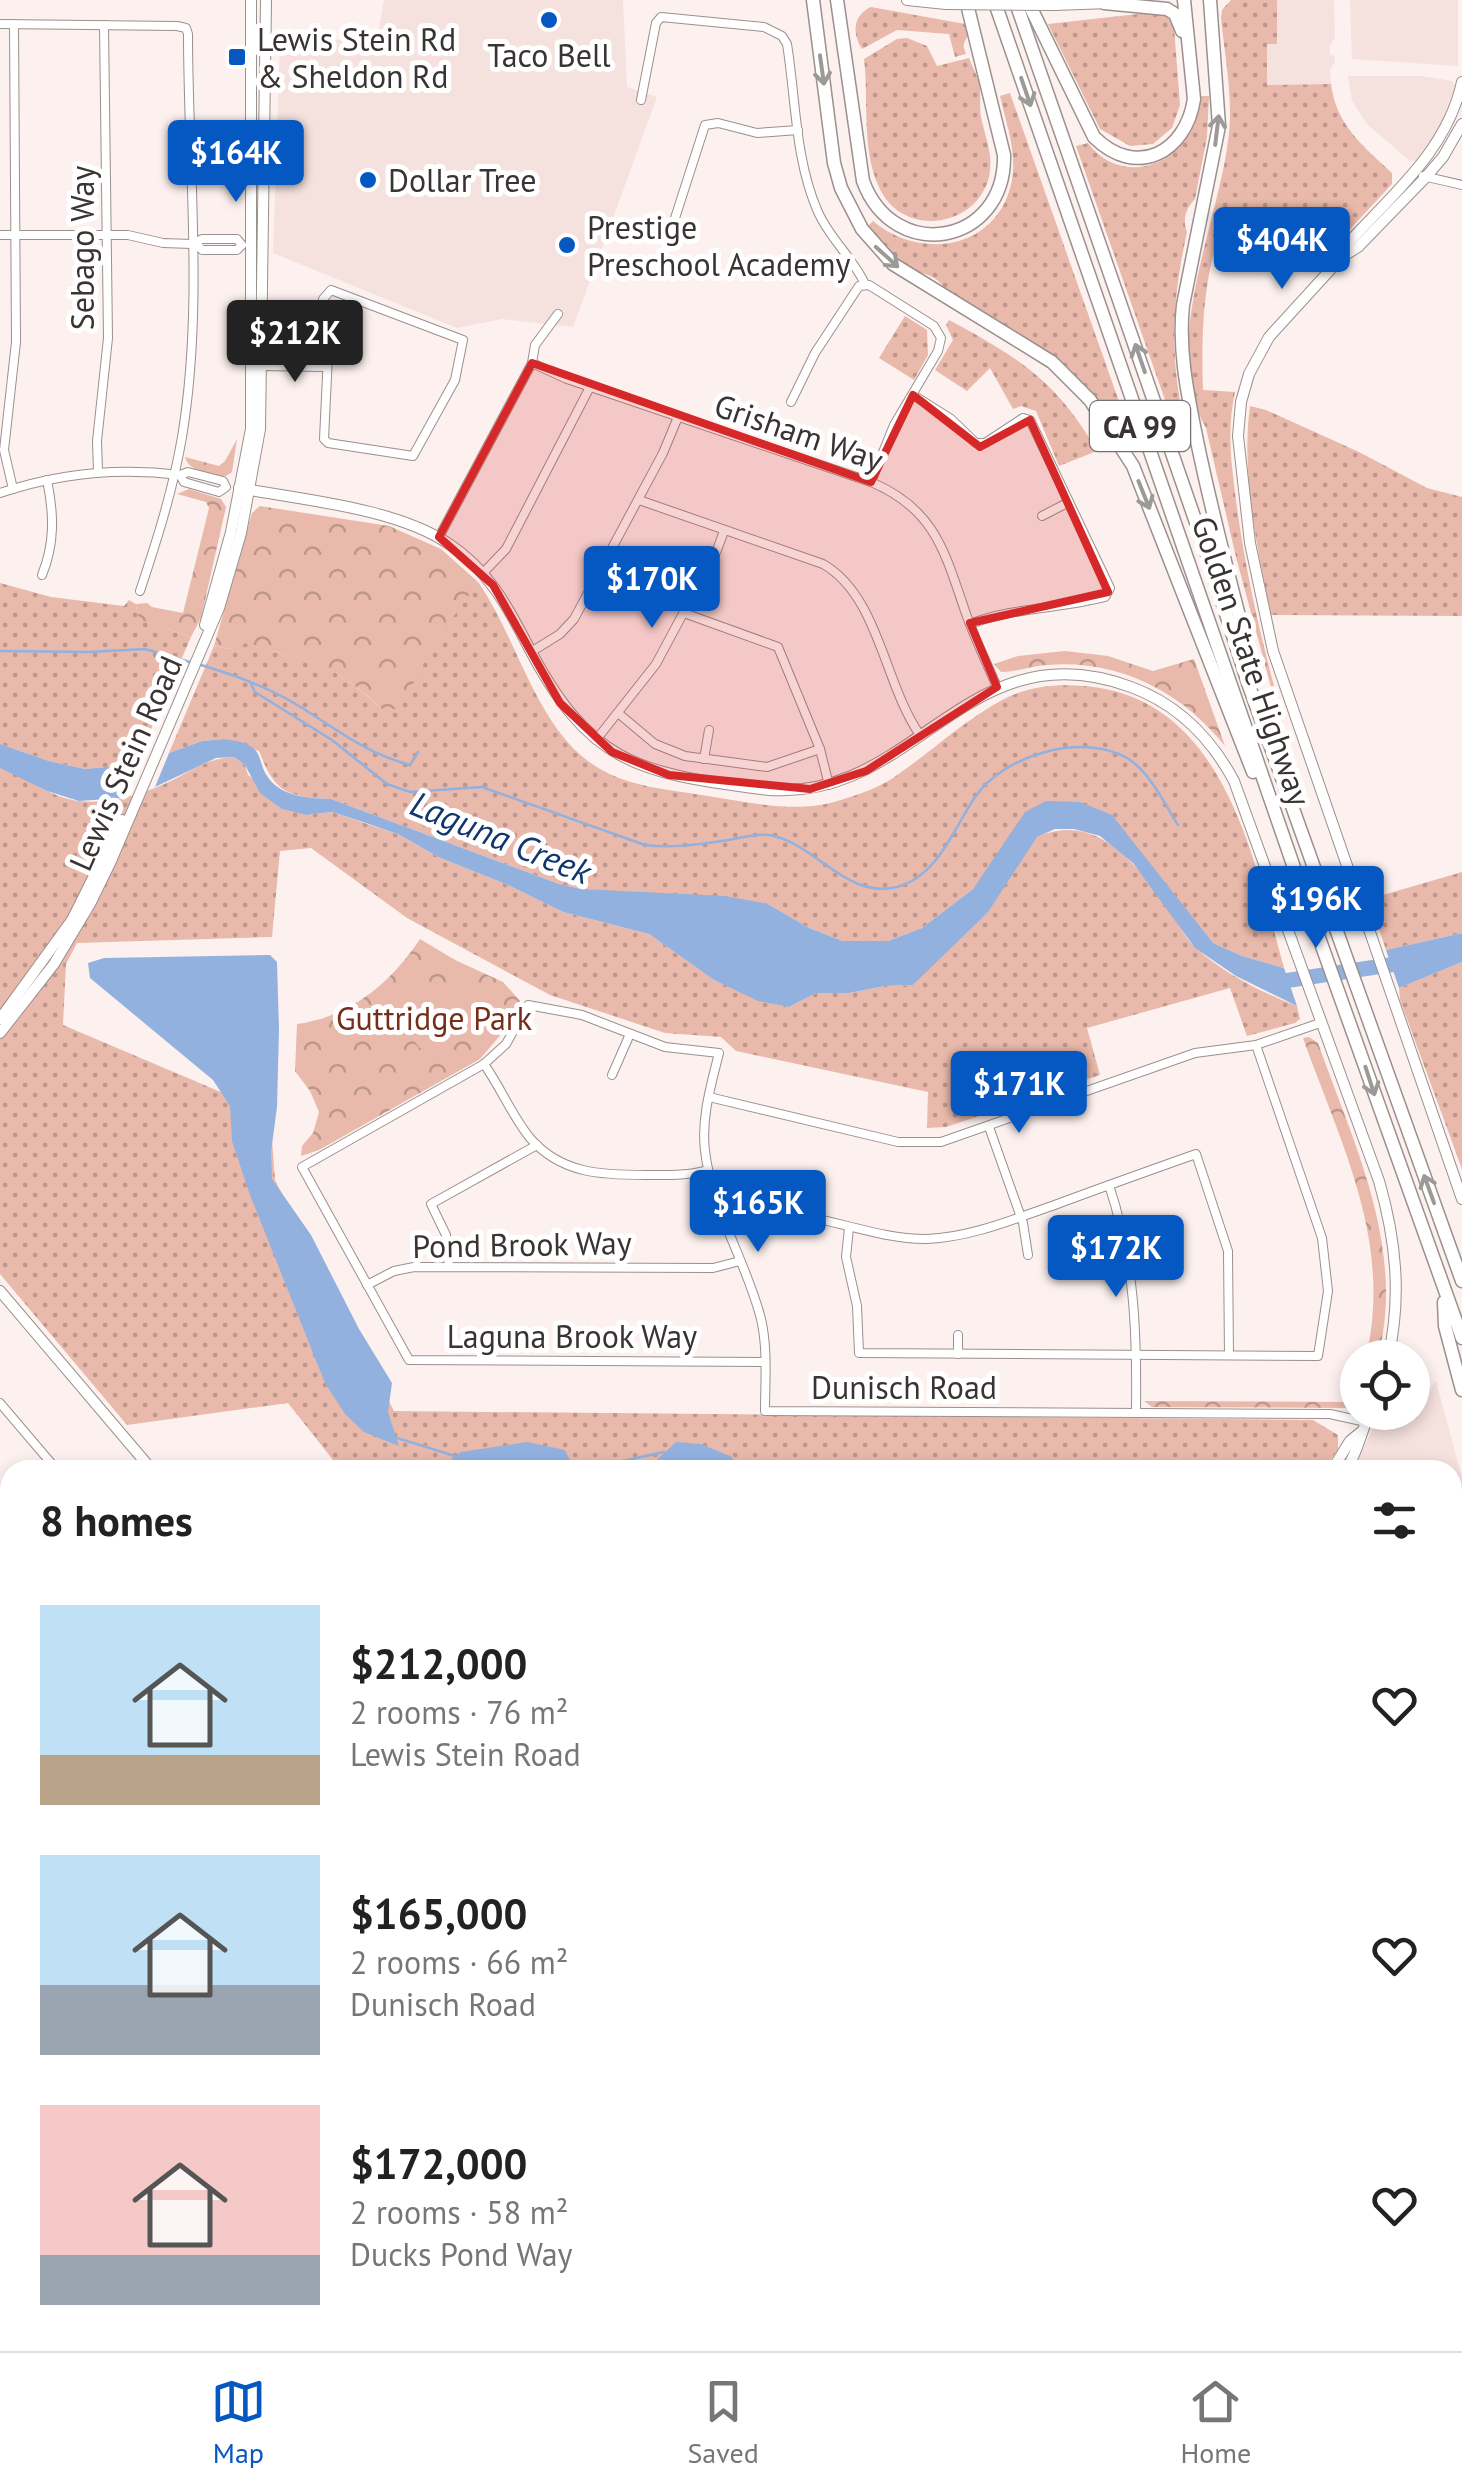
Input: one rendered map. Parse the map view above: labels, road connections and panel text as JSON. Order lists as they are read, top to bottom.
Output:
{
  "streets": {
    "highway": ["CA 99", "Golden State Highway"],
    "street": [
      "Sebago Way",
      "Grisham Way",
      "Lewis Stein Road",
      "Pond Brook Way",
      "Laguna Brook Way",
      "Dunisch Road"
    ]
  },
  "crossings": [
    ["Pond Brook Way", "Laguna Brook Way"],
    ["Pond Brook Way", "Dunisch Road"],
    ["Laguna Brook Way", "Dunisch Road"]
  ],
  "water": ["Laguna Creek"],
  "parks": ["Guttridge Park"],
  "places": {
    "other": ["Taco Bell", "Dollar Tree", "Prestige Preschool Academy"],
    "transit": ["Lewis Stein Rd & Sheldon Rd"]
  },
  "page": {
    "price": [
      "$164K",
      "$404K",
      "$212K",
      "$170K",
      "$196K",
      "$171K",
      "$165K",
      "$172K"
    ],
    "heading": "8 homes",
    "list": [
      {
        "name": "$212,000",
        "note": "2 rooms · 76 m² · Lewis Stein Road"
      },
      {
        "name": "$165,000",
        "note": "2 rooms · 66 m² · Dunisch Road"
      },
      {
        "name": "$172,000",
        "note": "2 rooms · 58 m² · Ducks Pond Way"
      }
    ],
    "tabs": ["Map", "Saved", "Home"]
  }
}
